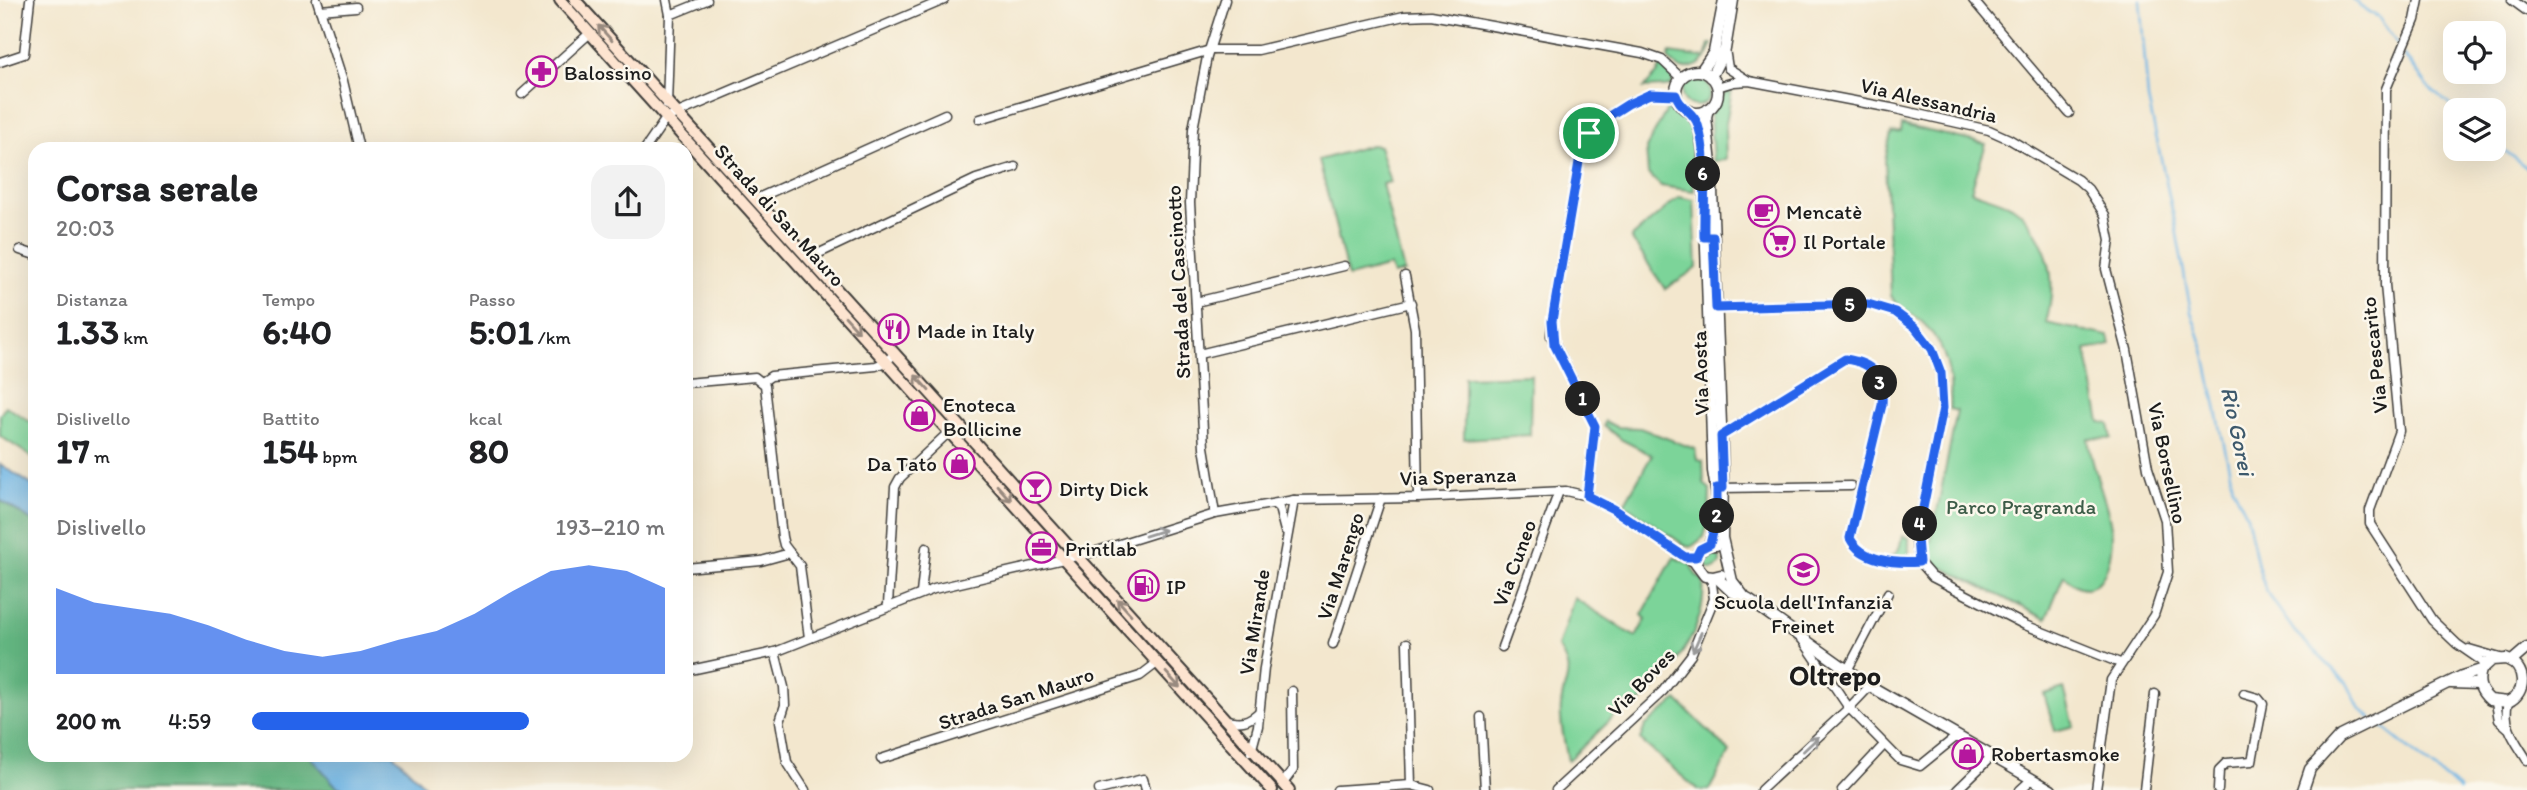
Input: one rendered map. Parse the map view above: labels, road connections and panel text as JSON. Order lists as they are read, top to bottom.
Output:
{
  "streets": {
    "main road": ["Strada di San Mauro"],
    "street": [
      "Via Alessandria",
      "Strada del Cascinotto",
      "Via Pescarito",
      "Via Aosta",
      "Via Borsellino",
      "Via Speranza",
      "Via Cuneo",
      "Via Marengo",
      "Via Mirande",
      "Via Boves",
      "Strada San Mauro"
    ]
  },
  "crossings": [
    ["Via Alessandria", "Via Aosta"],
    ["Via Alessandria", "Via Borsellino"],
    ["Strada di San Mauro", "Via Speranza"],
    ["Strada di San Mauro", "Via Mirande"],
    ["Strada di San Mauro", "Strada San Mauro"],
    ["Strada del Cascinotto", "Via Speranza"],
    ["Via Aosta", "Via Speranza"],
    ["Via Aosta", "Via Boves"],
    ["Via Speranza", "Via Cuneo"],
    ["Via Speranza", "Via Marengo"],
    ["Via Speranza", "Via Mirande"],
    ["Via Speranza", "Via Boves"]
  ],
  "one_way": ["Via Boves"],
  "districts": ["Oltrepo"],
  "water": ["Rio Gorei"],
  "parks": ["Parco Pragranda"],
  "places": {
    "pharmacy": ["Balossino"],
    "cafe": ["Mencatè"],
    "supermarket": ["Il Portale"],
    "restaurant": ["Made in Italy"],
    "shop": ["Enoteca Bollicine", "Da Tato", "Robertasmoke"],
    "bar": ["Dirty Dick"],
    "office": ["Printlab"],
    "school or university": ["Scuola dell'Infanzia Freinet"],
    "fuel station": ["IP"]
  },
  "page": {
    "heading": ["Corsa serale", "20:03"],
    "pins": [
      "6",
      "5",
      "3",
      "1",
      "2",
      "4"
    ],
    "stats": [
      ["Distanza", "1.33 km"],
      ["Tempo", "6:40"],
      ["Passo", "5:01 /km"],
      ["Dislivello", "17 m"],
      ["Battito", "154 bpm"],
      ["kcal", "80"]
    ],
    "chart": ["Dislivello", "193–210 m"],
    "list": [
      {
        "name": "200 m",
        "note": "4:59"
      }
    ]
  }
}
